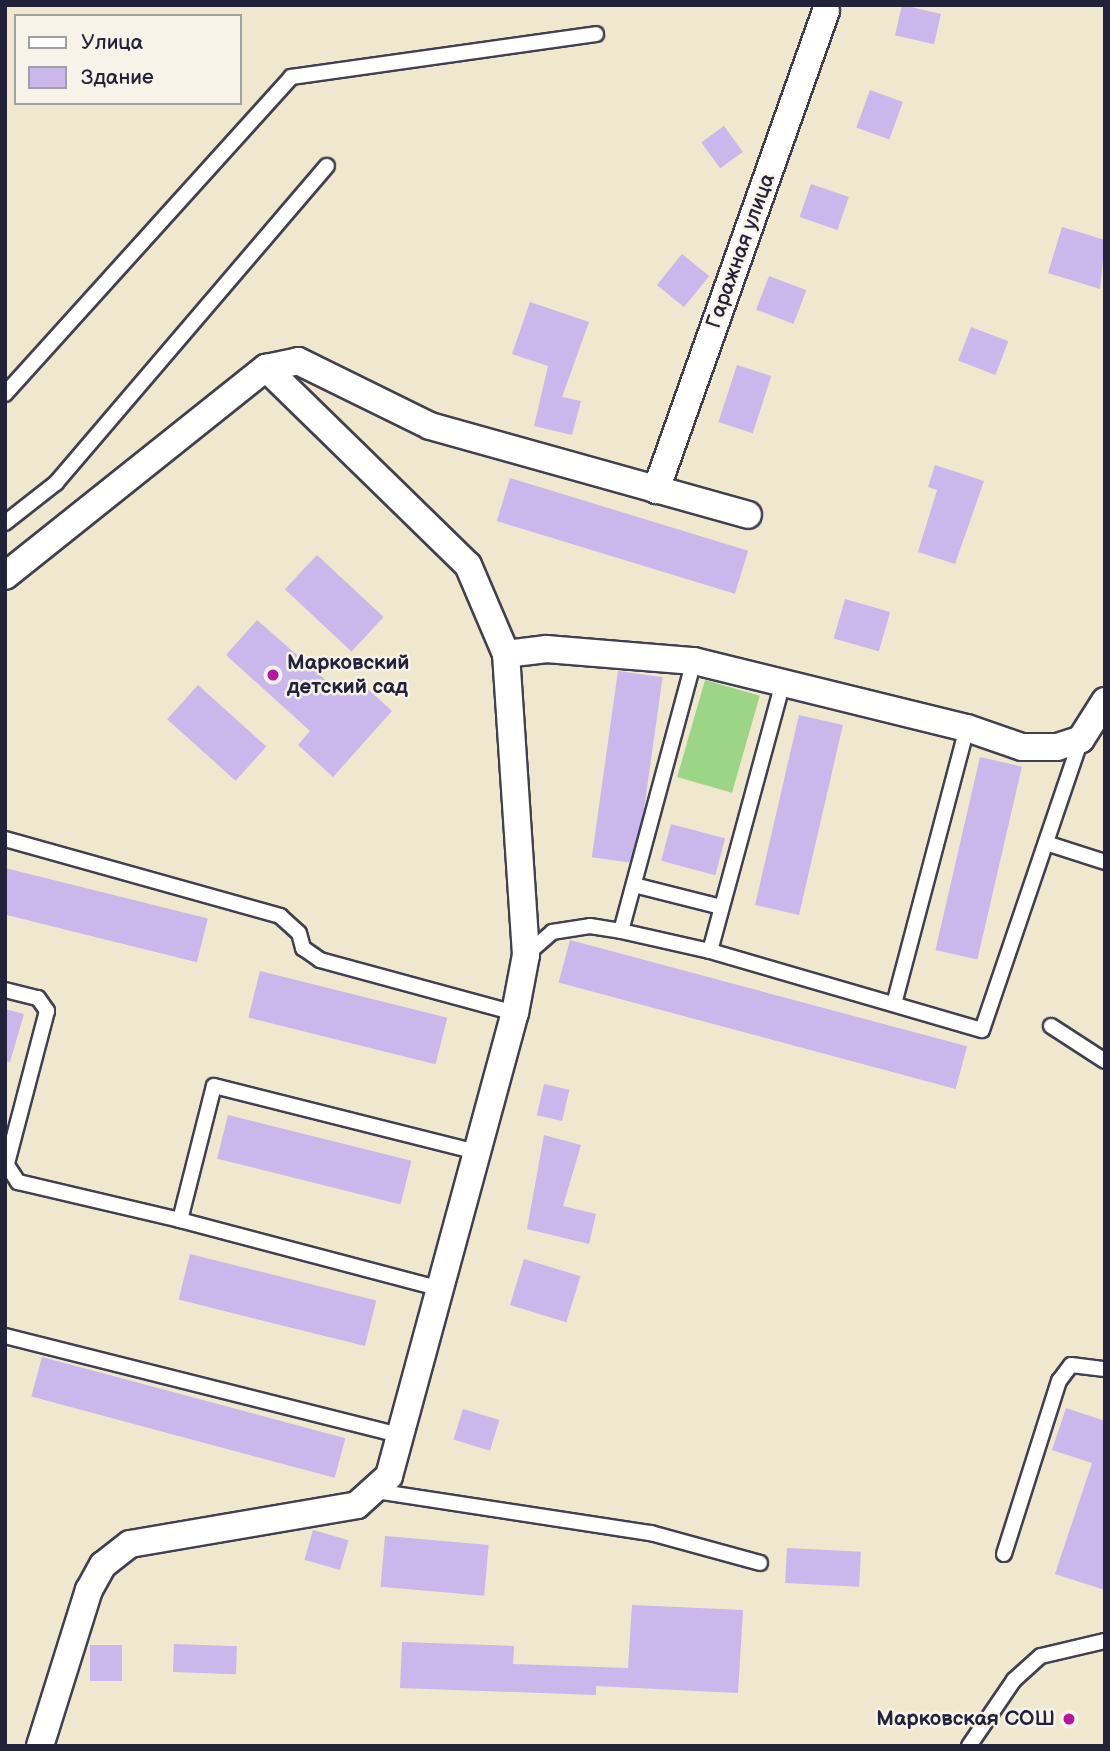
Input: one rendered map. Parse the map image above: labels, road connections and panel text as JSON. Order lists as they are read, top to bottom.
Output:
{
  "streets": {
    "street": ["Гаражная улица"]
  },
  "places": ["Марковский детский сад", "Марковская СОШ"],
  "legend": ["Улица", "Здание"]
}
